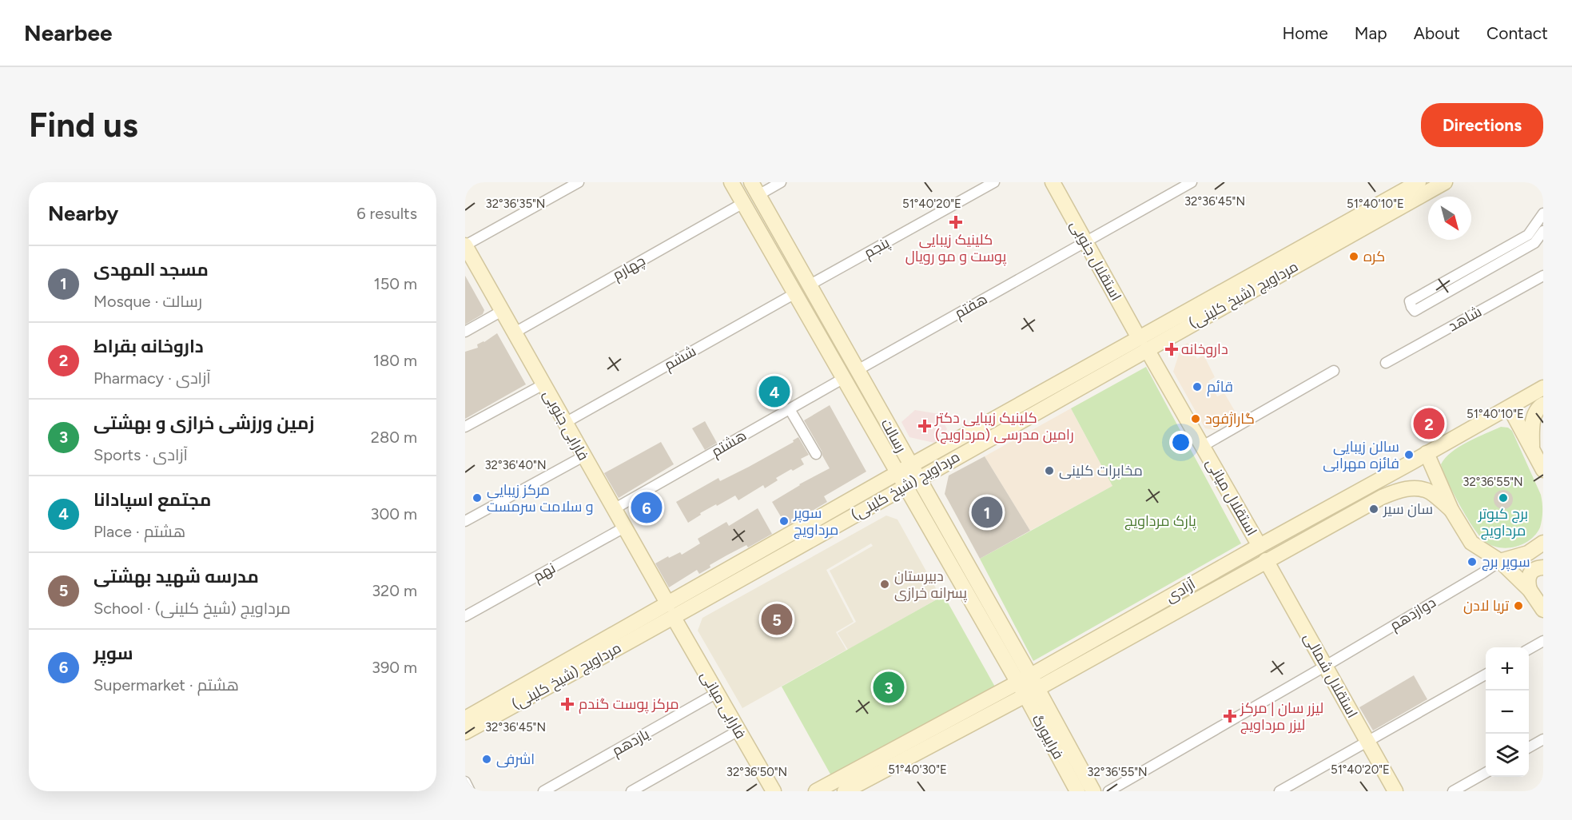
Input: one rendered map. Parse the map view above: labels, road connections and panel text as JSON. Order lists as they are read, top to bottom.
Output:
{
  "streets": {
    "main road": [
      "استقلال جنوبی",
      "مرداویج (شیخ کلینی)",
      "فارابی جنوبی",
      "رسالت",
      "استقلال میانی",
      "آزادی",
      "استقلال شمالی",
      "فارابی میانی",
      "فرایبورگ"
    ],
    "street": [
      "پنجم",
      "چهارم",
      "هفتم",
      "شاهد",
      "ششم",
      "هشتم",
      "نهم",
      "دوازدهم",
      "یازدهم"
    ]
  },
  "crossings": [
    ["پنجم", "رسالت"],
    ["استقلال جنوبی", "مرداویج (شیخ کلینی)"],
    ["استقلال جنوبی", "هفتم"],
    ["استقلال جنوبی", "استقلال میانی"],
    ["چهارم", "فارابی جنوبی"],
    ["چهارم", "رسالت"],
    ["مرداویج (شیخ کلینی)", "فارابی جنوبی"],
    ["مرداویج (شیخ کلینی)", "رسالت"],
    ["مرداویج (شیخ کلینی)", "استقلال میانی"],
    ["مرداویج (شیخ کلینی)", "فارابی میانی"],
    ["هفتم", "رسالت"],
    ["ششم", "فارابی جنوبی"],
    ["ششم", "رسالت"],
    ["فارابی جنوبی", "هشتم"],
    ["فارابی جنوبی", "نهم"],
    ["فارابی جنوبی", "فارابی میانی"],
    ["رسالت", "هشتم"],
    ["رسالت", "آزادی"],
    ["رسالت", "فرایبورگ"],
    ["استقلال میانی", "آزادی"],
    ["آزادی", "استقلال شمالی"],
    ["آزادی", "فرایبورگ"],
    ["دوازدهم", "استقلال شمالی"],
    ["فارابی میانی", "یازدهم"]
  ],
  "parks": ["پارک مرداویج"],
  "places": {
    "health": [
      "کلینیک زیبایی پوست و مو رویال",
      "داروخانه",
      "کلینیک زیبایی دکتر رامین مدرسی (مرداویج)",
      "مرکز پوست گندم",
      "لیزر سان | مرکز لیزر مرداویج"
    ],
    "other": [
      "کره",
      "قائم",
      "گاراژفود",
      "سالن زیبایی فائزه مهرابی",
      "مخابرات کلینی",
      "مرکز زیبایی و سلامت سرمست",
      "برج کبوتر مرداویج",
      "سان سیر",
      "سوپر مرداویچ",
      "سوپر برج",
      "دبیرستان پسرانه خرازی",
      "تریا لادن",
      "اشرفی"
    ]
  },
  "north": "bottom right",
  "page": {
    "header": "Nearbee",
    "nav": [
      "Home",
      "Map",
      "About",
      "Contact"
    ],
    "buttons": "Directions",
    "title": "Find us",
    "heading": ["Nearby", "6 results"],
    "list": [
      {
        "mark": "1",
        "name": "مسجد المهدی",
        "note": "Mosque · رسالت",
        "value": "150 m"
      },
      {
        "mark": "2",
        "name": "داروخانه بقراط",
        "note": "Pharmacy · آزادی",
        "value": "180 m"
      },
      {
        "mark": "3",
        "name": "زمین ورزشی خرازی و بهشتی",
        "note": "Sports · آزادی",
        "value": "280 m"
      },
      {
        "mark": "4",
        "name": "مجتمع اسپادانا",
        "note": "Place · هشتم",
        "value": "300 m"
      },
      {
        "mark": "5",
        "name": "مدرسه شهید بهشتی",
        "note": "School · مرداویج (شیخ کلینی)",
        "value": "320 m"
      },
      {
        "mark": "6",
        "name": "سوپر",
        "note": "Supermarket · هشتم",
        "value": "390 m"
      }
    ],
    "pins": [
      "4",
      "2",
      "6",
      "1",
      "5",
      "3"
    ],
    "map_buttons": ["+", "−"]
  },
  "coordinates": [
    "32°36'45\"N",
    "32°36'35\"N",
    "51°40'20\"E",
    "51°40'10\"E",
    "32°36'40\"N",
    "32°36'55\"N",
    "51°40'30\"E",
    "32°36'50\"N"
  ]
}
